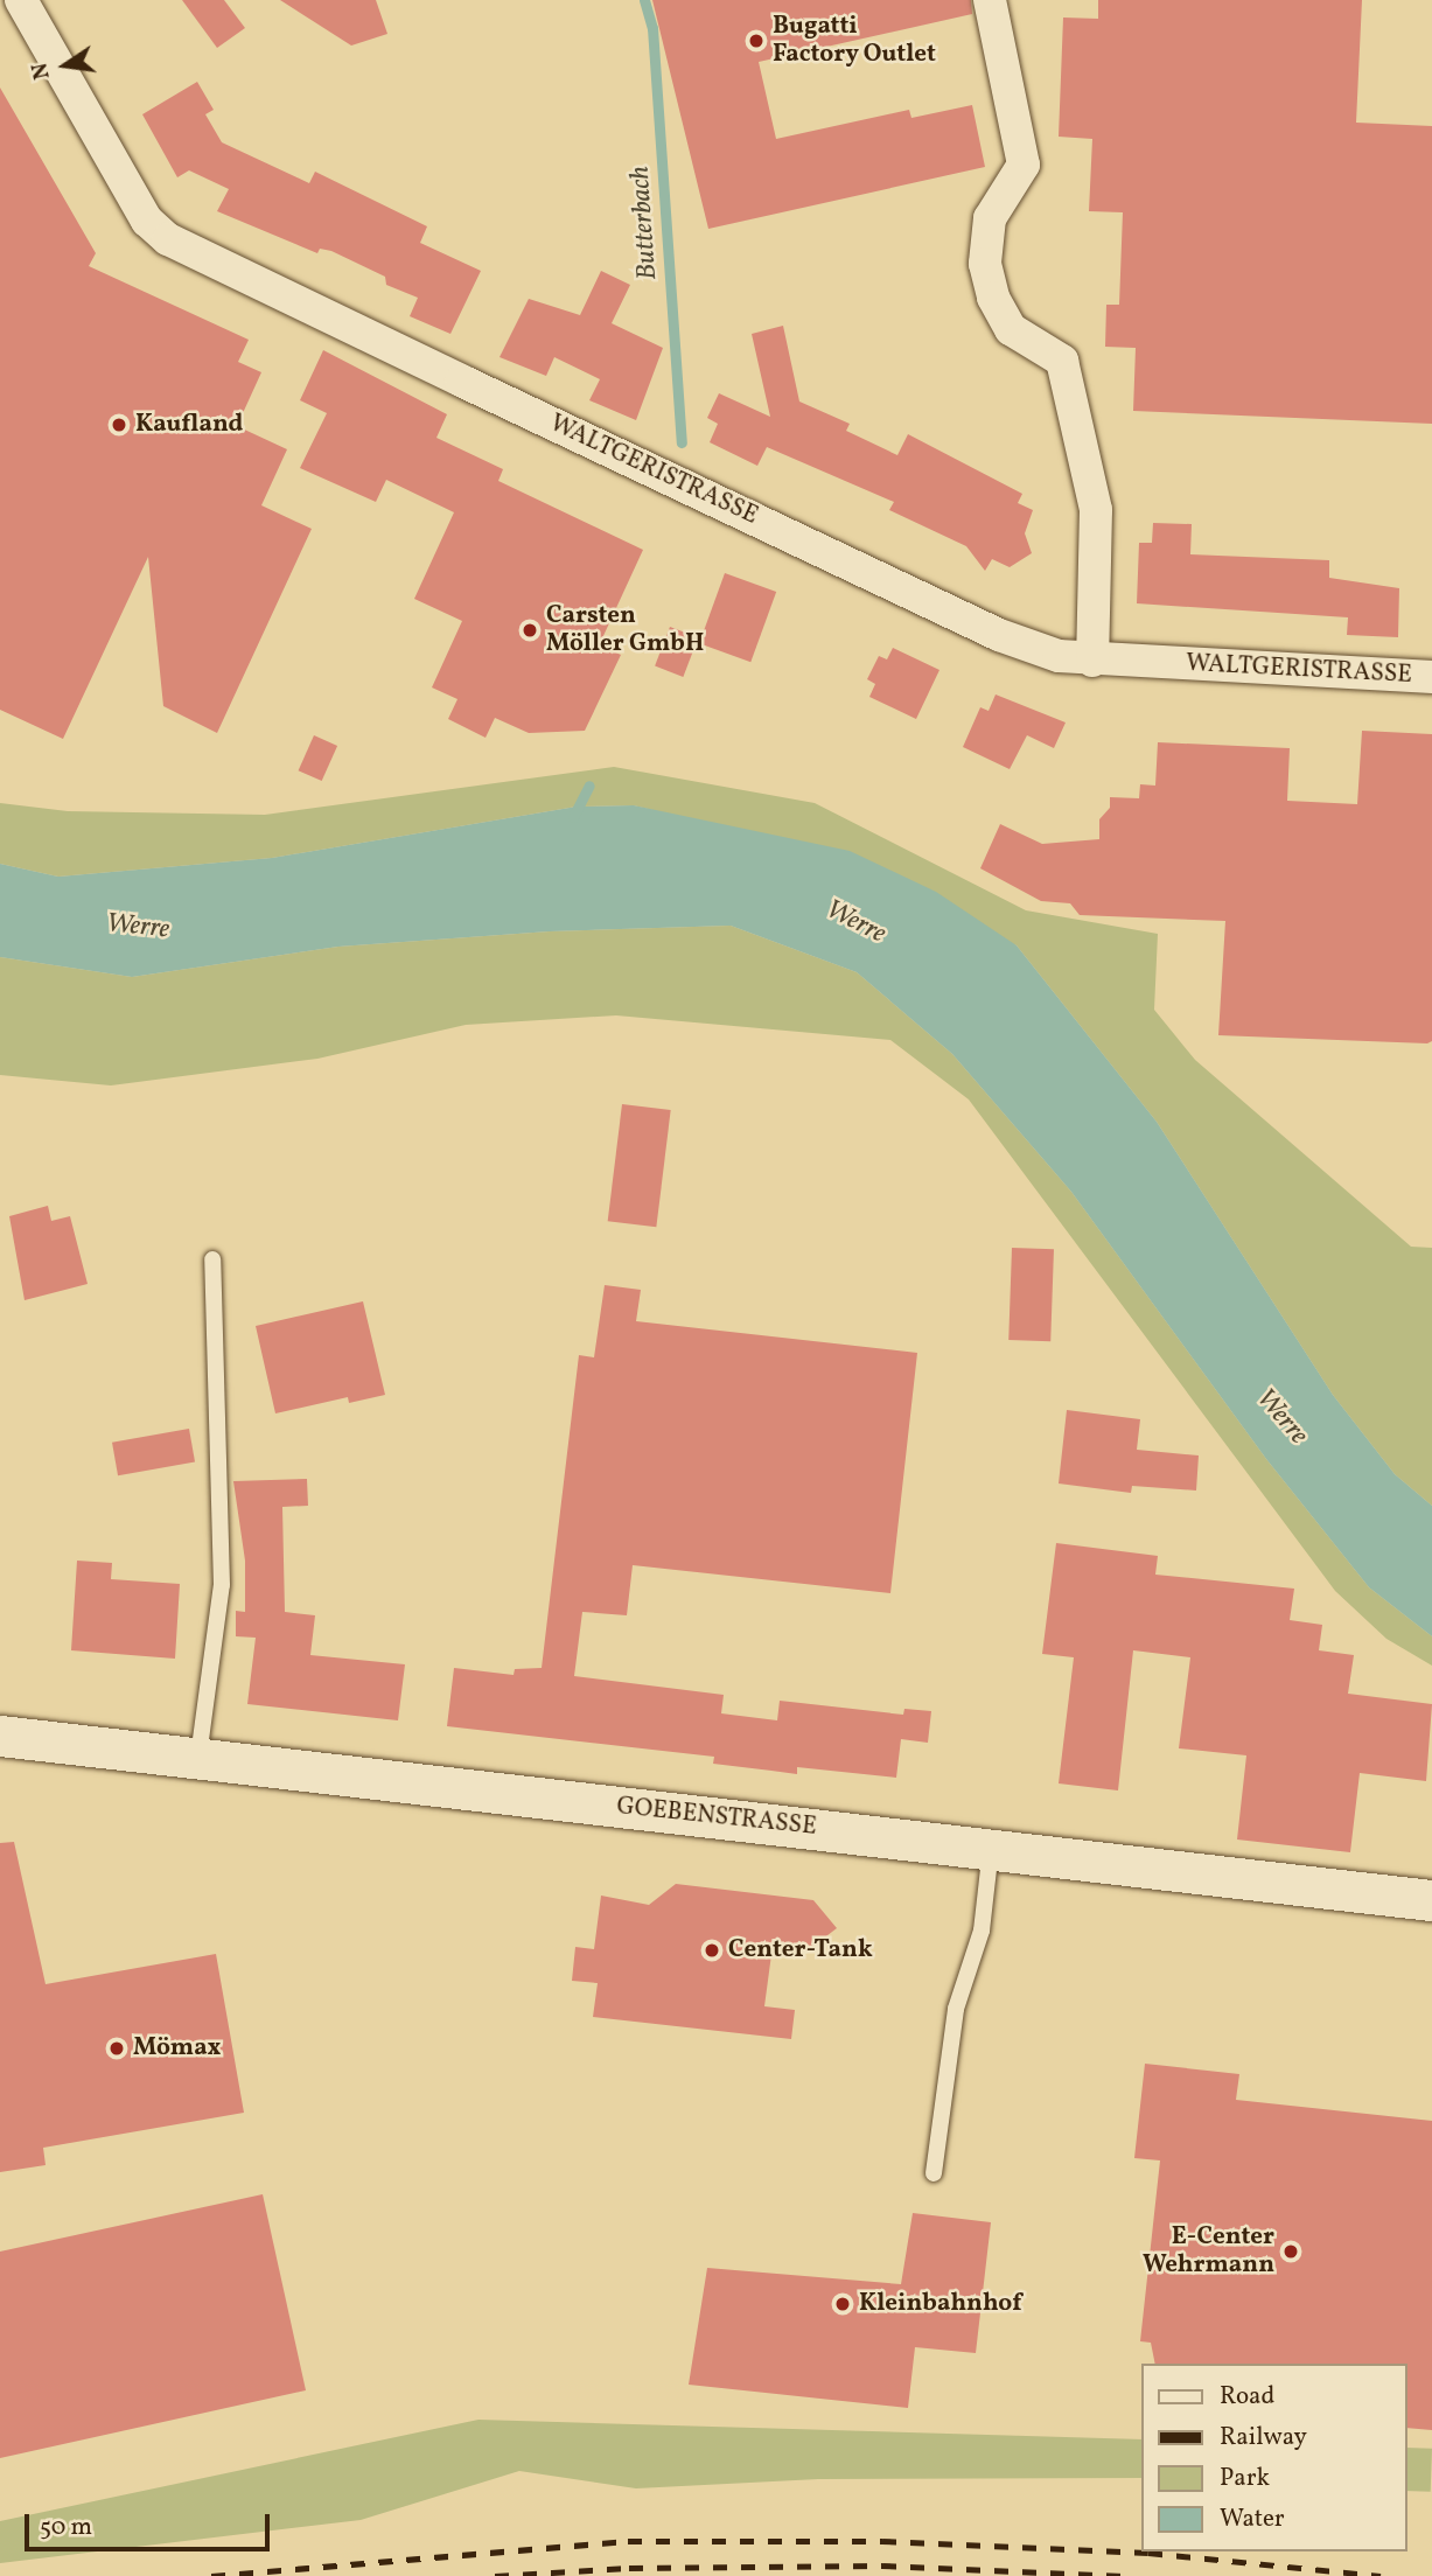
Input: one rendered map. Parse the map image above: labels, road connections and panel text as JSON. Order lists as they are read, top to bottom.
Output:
{
  "streets": {
    "street": ["WALTGERISTRASSE", "GOEBENSTRASSE"]
  },
  "water": ["Butterbach", "Werre"],
  "places": [
    "Bugatti Factory Outlet",
    "Kaufland",
    "Carsten Möller GmbH",
    "Center-Tank",
    "Mömax",
    "E-Center Wehrmann",
    "Kleinbahnhof"
  ],
  "legend": [
    "Road",
    "Railway",
    "Park",
    "Water"
  ],
  "scale_bar": "50 m",
  "north": "left"
}
